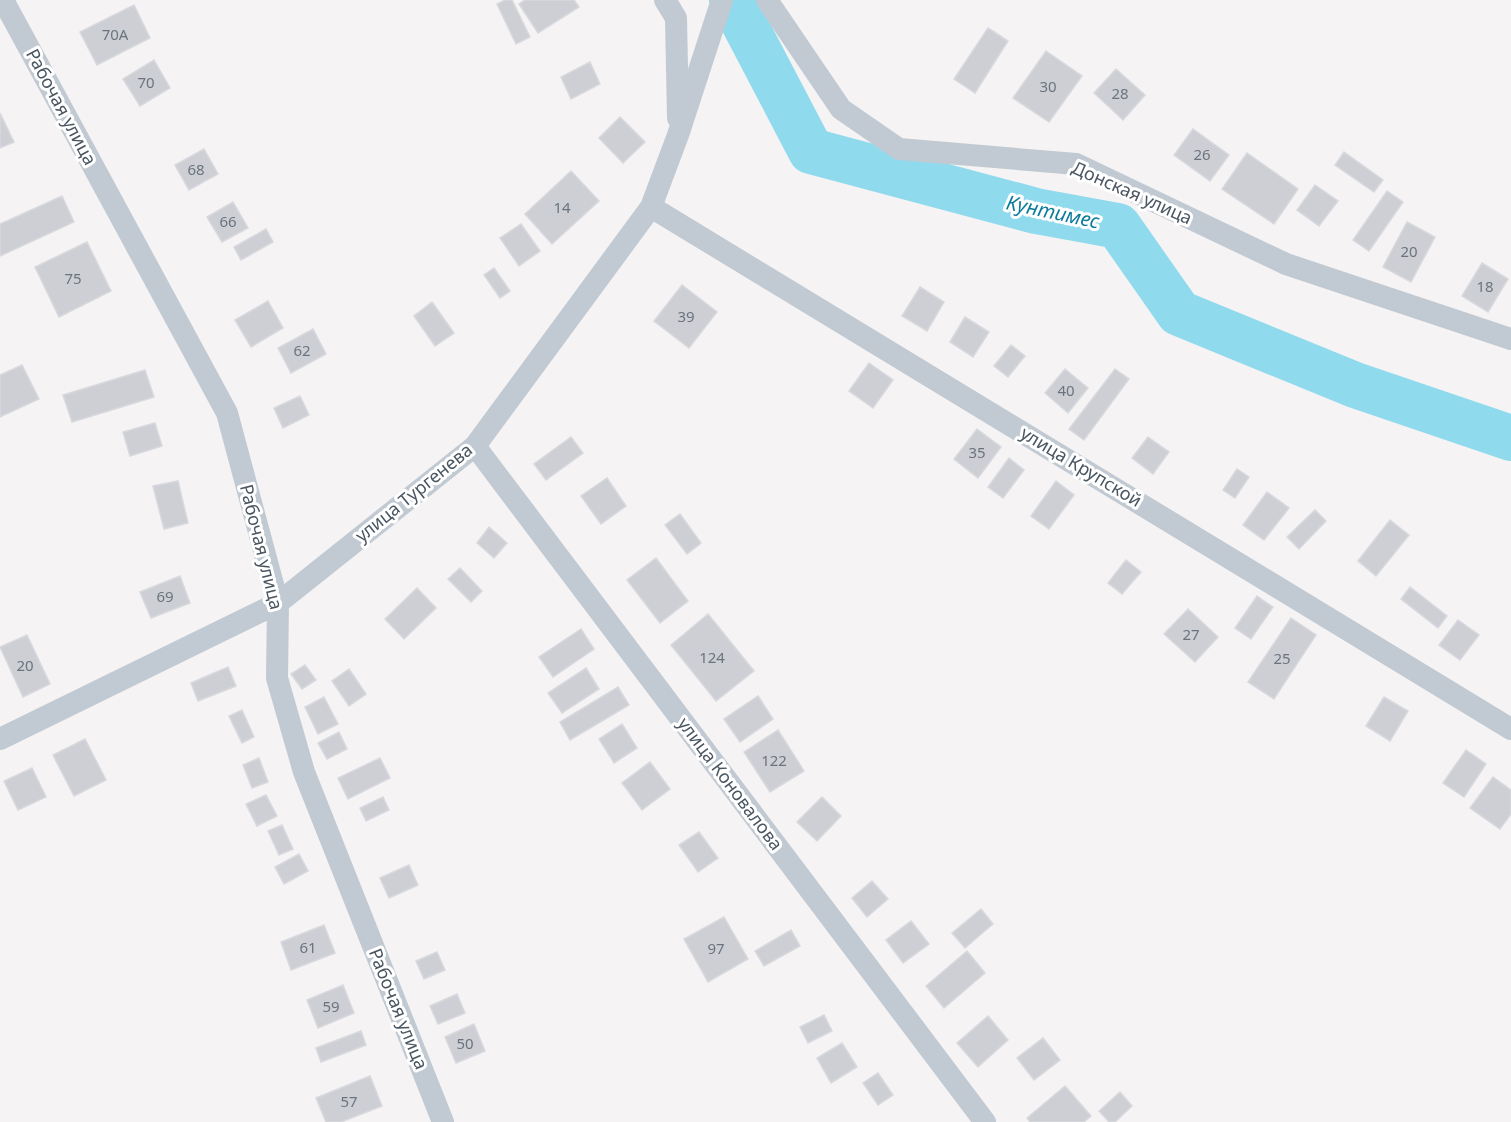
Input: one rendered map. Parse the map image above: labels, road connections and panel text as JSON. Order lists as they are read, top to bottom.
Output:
{
  "streets": {
    "street": [
      "Рабочая улица",
      "Донская улица",
      "улица Крупской",
      "улица Тургенева",
      "улица Коновалова"
    ]
  },
  "crossings": [
    ["Рабочая улица", "улица Тургенева"],
    ["улица Крупской", "улица Тургенева"],
    ["улица Тургенева", "улица Коновалова"]
  ],
  "water": ["Кунтимес"],
  "house_numbers": [
    "70А",
    "70",
    "30",
    "28",
    "26",
    "68",
    "14",
    "66",
    "20",
    "75",
    "18",
    "39",
    "62",
    "40",
    "35",
    "69",
    "27",
    "124",
    "25",
    "20",
    "122",
    "61",
    "97",
    "59",
    "50",
    "57"
  ]
}
